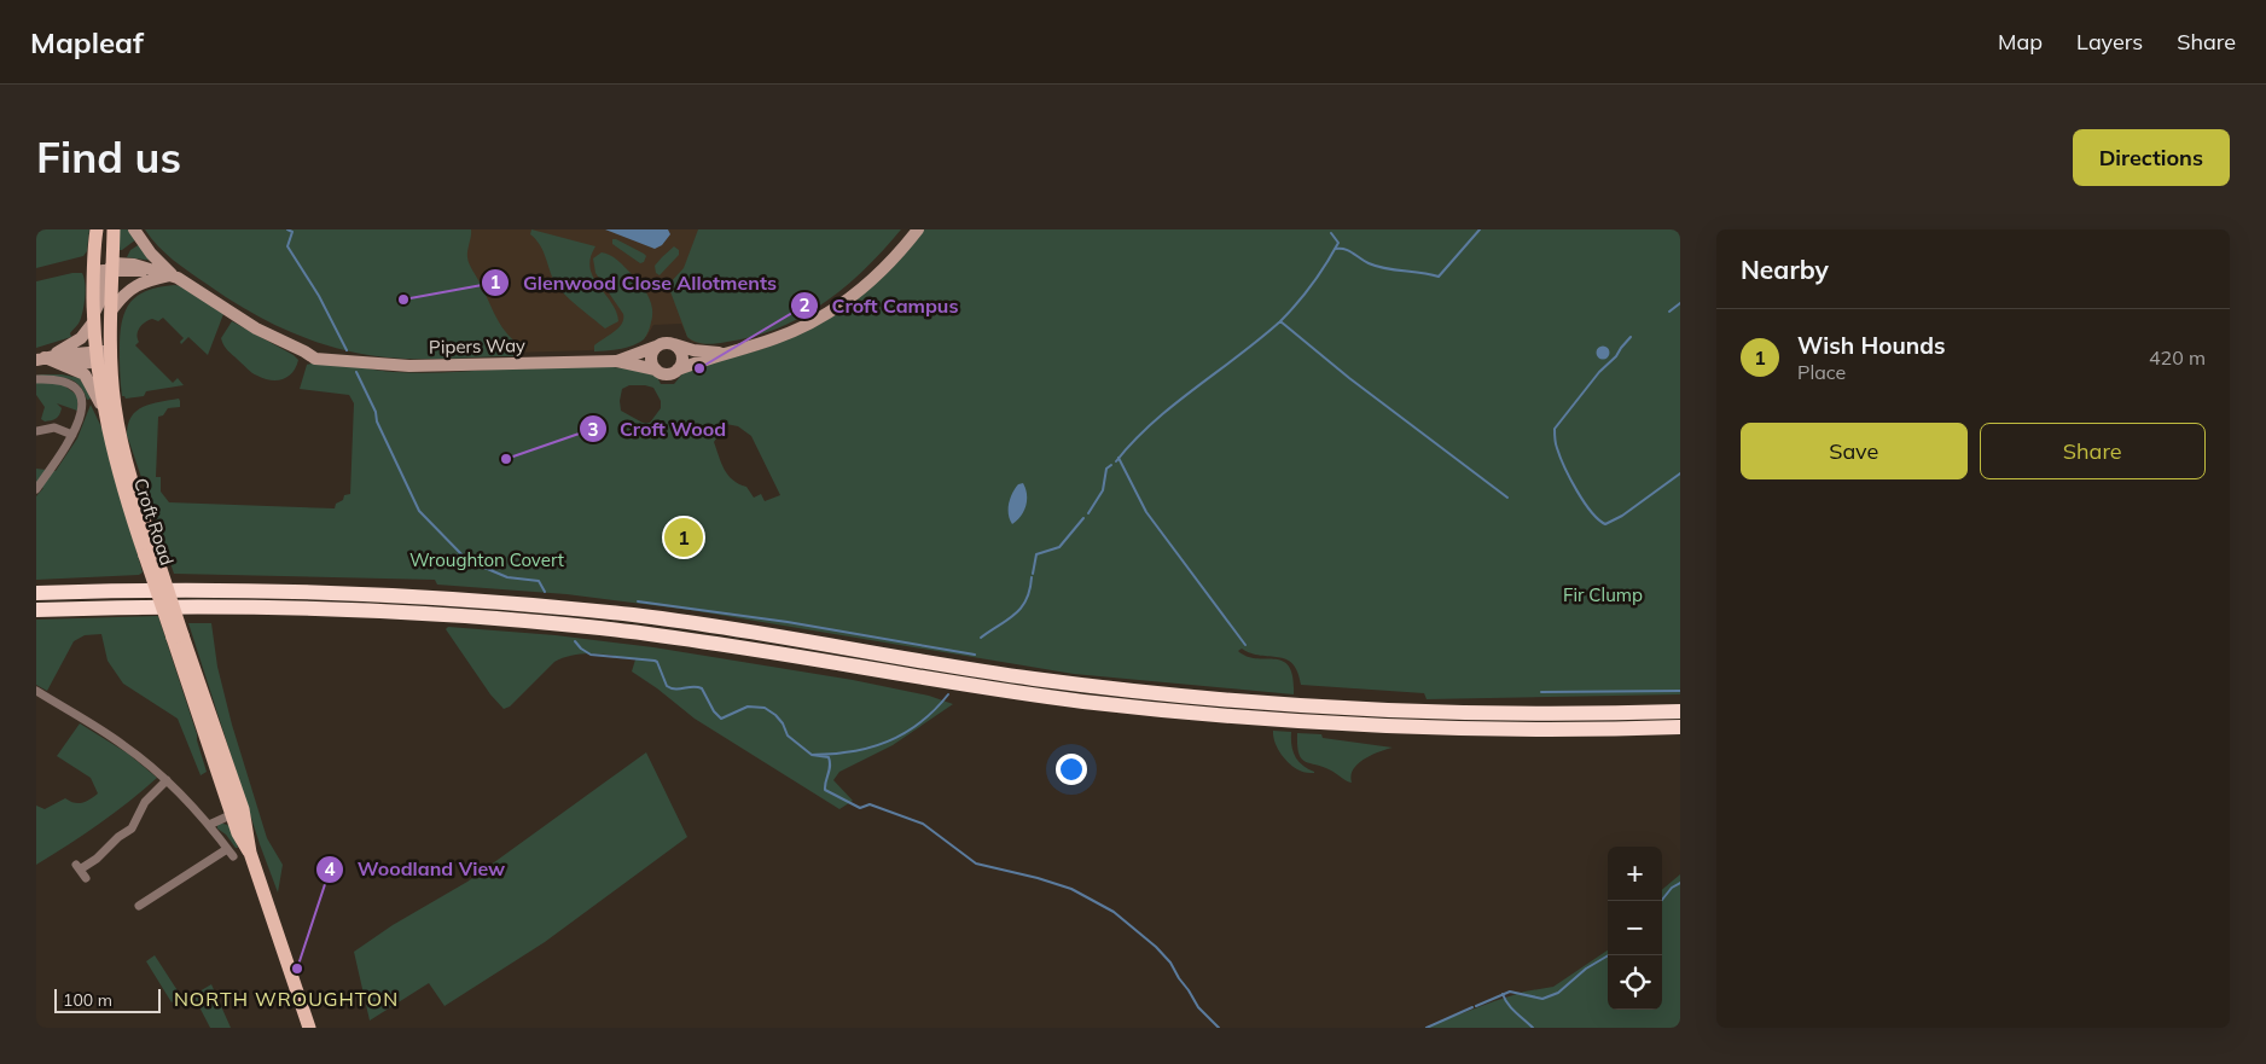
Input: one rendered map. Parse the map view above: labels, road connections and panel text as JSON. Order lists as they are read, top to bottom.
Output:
{
  "streets": {
    "main road": ["Pipers Way", "Croft Road"]
  },
  "crossings": [
    ["Pipers Way", "Croft Road"]
  ],
  "districts": ["NORTH WROUGHTON"],
  "parks": ["Wroughton Covert", "Fir Clump"],
  "places": [
    "Glenwood Close Allotments",
    "Croft Campus",
    "Croft Wood",
    "Woodland View"
  ],
  "scale_bar": "100 m",
  "page": {
    "header": "Mapleaf",
    "nav": ["Map", "Layers", "Share"],
    "buttons": [
      "Directions",
      ["Save", "Share"]
    ],
    "title": "Find us",
    "heading": "Nearby",
    "list": [
      {
        "mark": "1",
        "name": "Wish Hounds",
        "note": "Place",
        "value": "420 m"
      }
    ],
    "pins": "1",
    "map_buttons": ["+", "−"],
    "scale": "100 m"
  }
}
